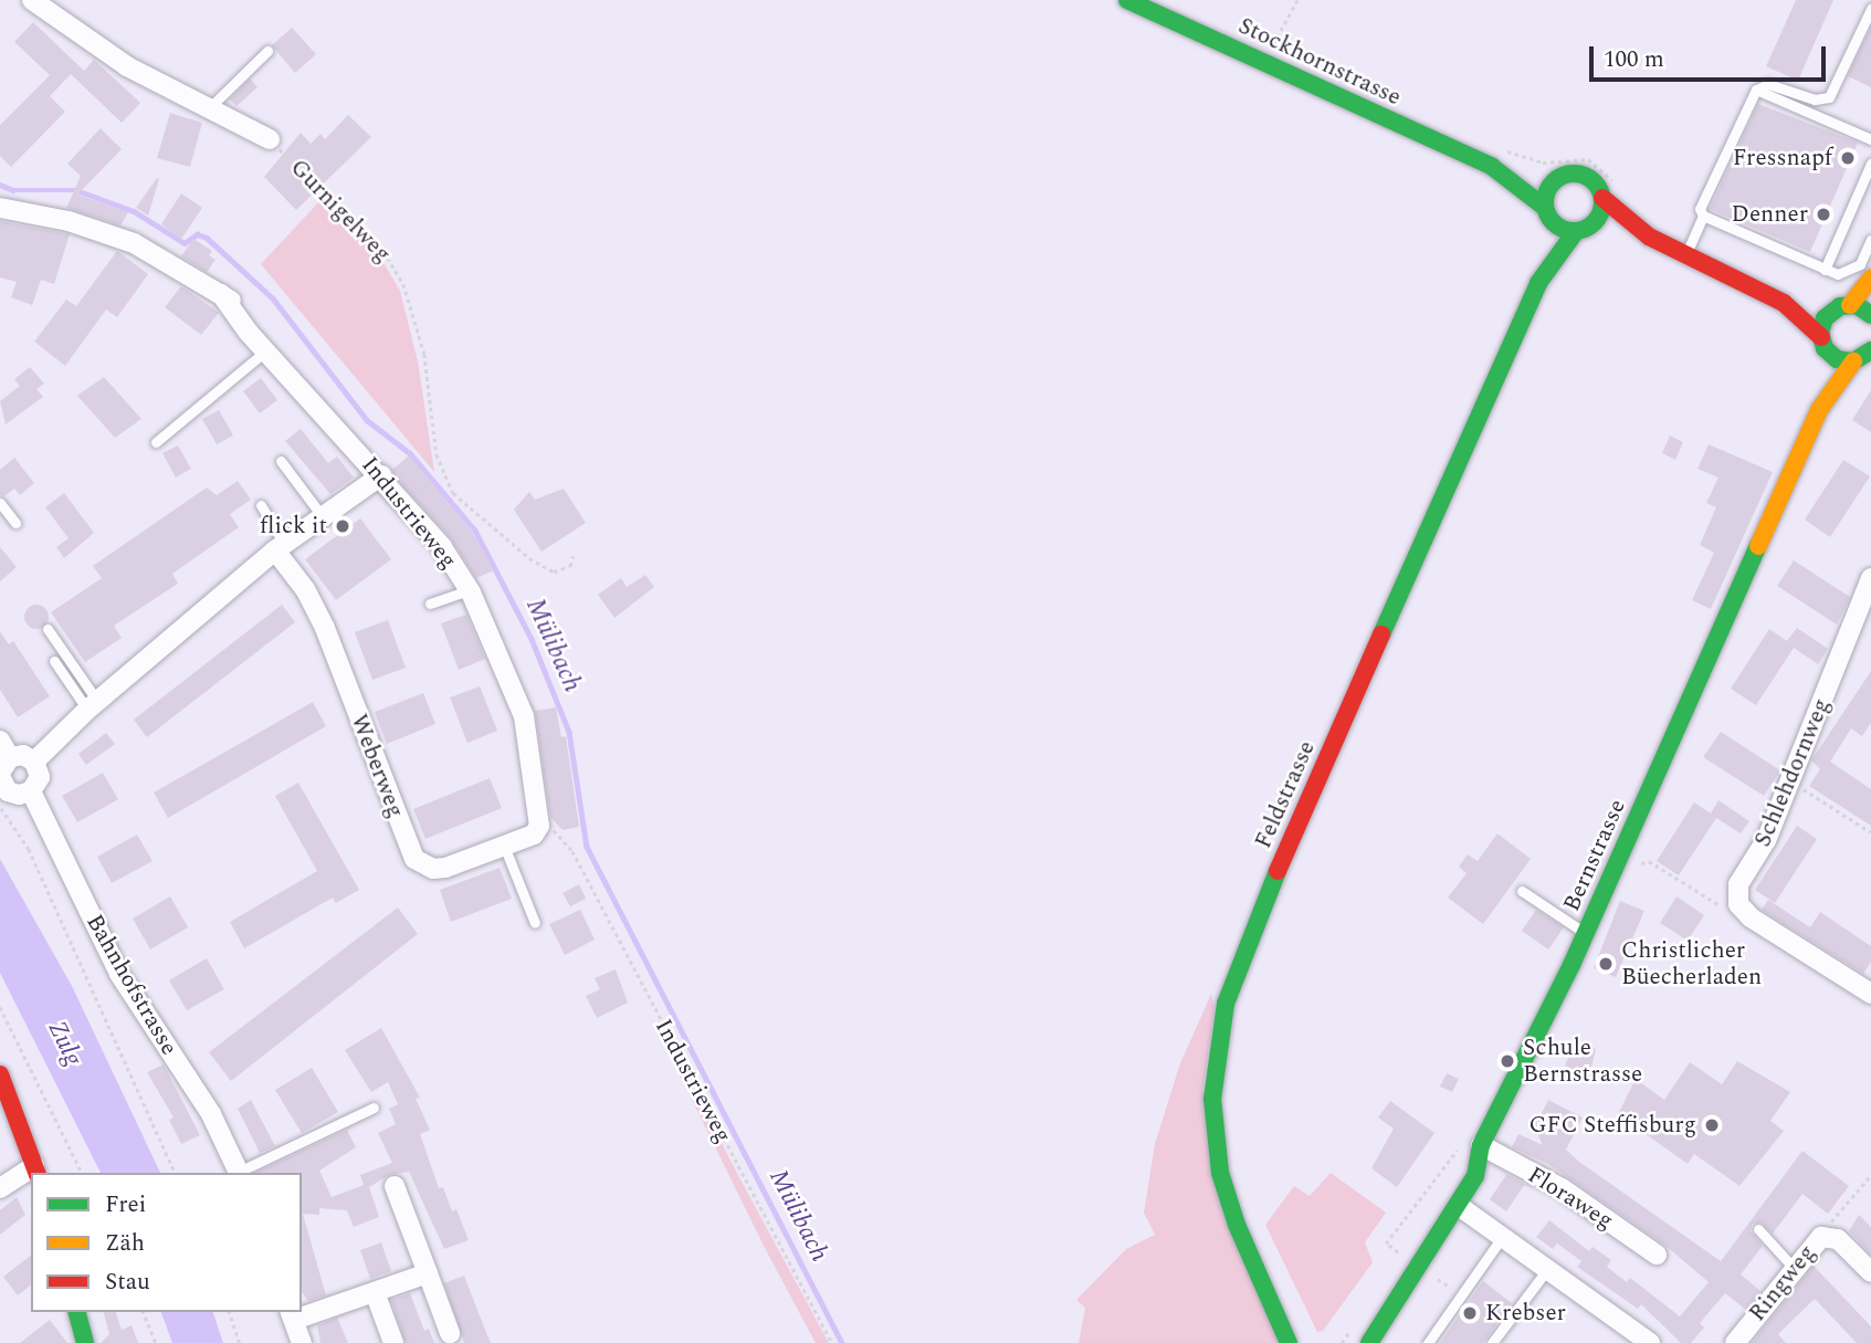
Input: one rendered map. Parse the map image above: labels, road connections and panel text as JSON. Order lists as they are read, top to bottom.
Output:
{
  "streets": {
    "main road": ["Stockhornstrasse", "Feldstrasse", "Bernstrasse"],
    "street": [
      "Gurnigelweg",
      "Industrieweg",
      "Weberweg",
      "Schlehdornweg",
      "Bahnhofstrasse",
      "Floraweg",
      "Ringweg"
    ]
  },
  "crossings": [
    ["Stockhornstrasse", "Feldstrasse"],
    ["Industrieweg", "Weberweg"],
    ["Bernstrasse", "Floraweg"]
  ],
  "water": ["Mülibach", "Zulg"],
  "places": [
    "Fressnapf",
    "Denner",
    "flick it",
    "Christlicher Büecherladen",
    "Schule Bernstrasse",
    "GFC Steffisburg",
    "Krebser"
  ],
  "legend": ["Frei", "Zäh", "Stau"],
  "scale_bar": "100 m"
}
